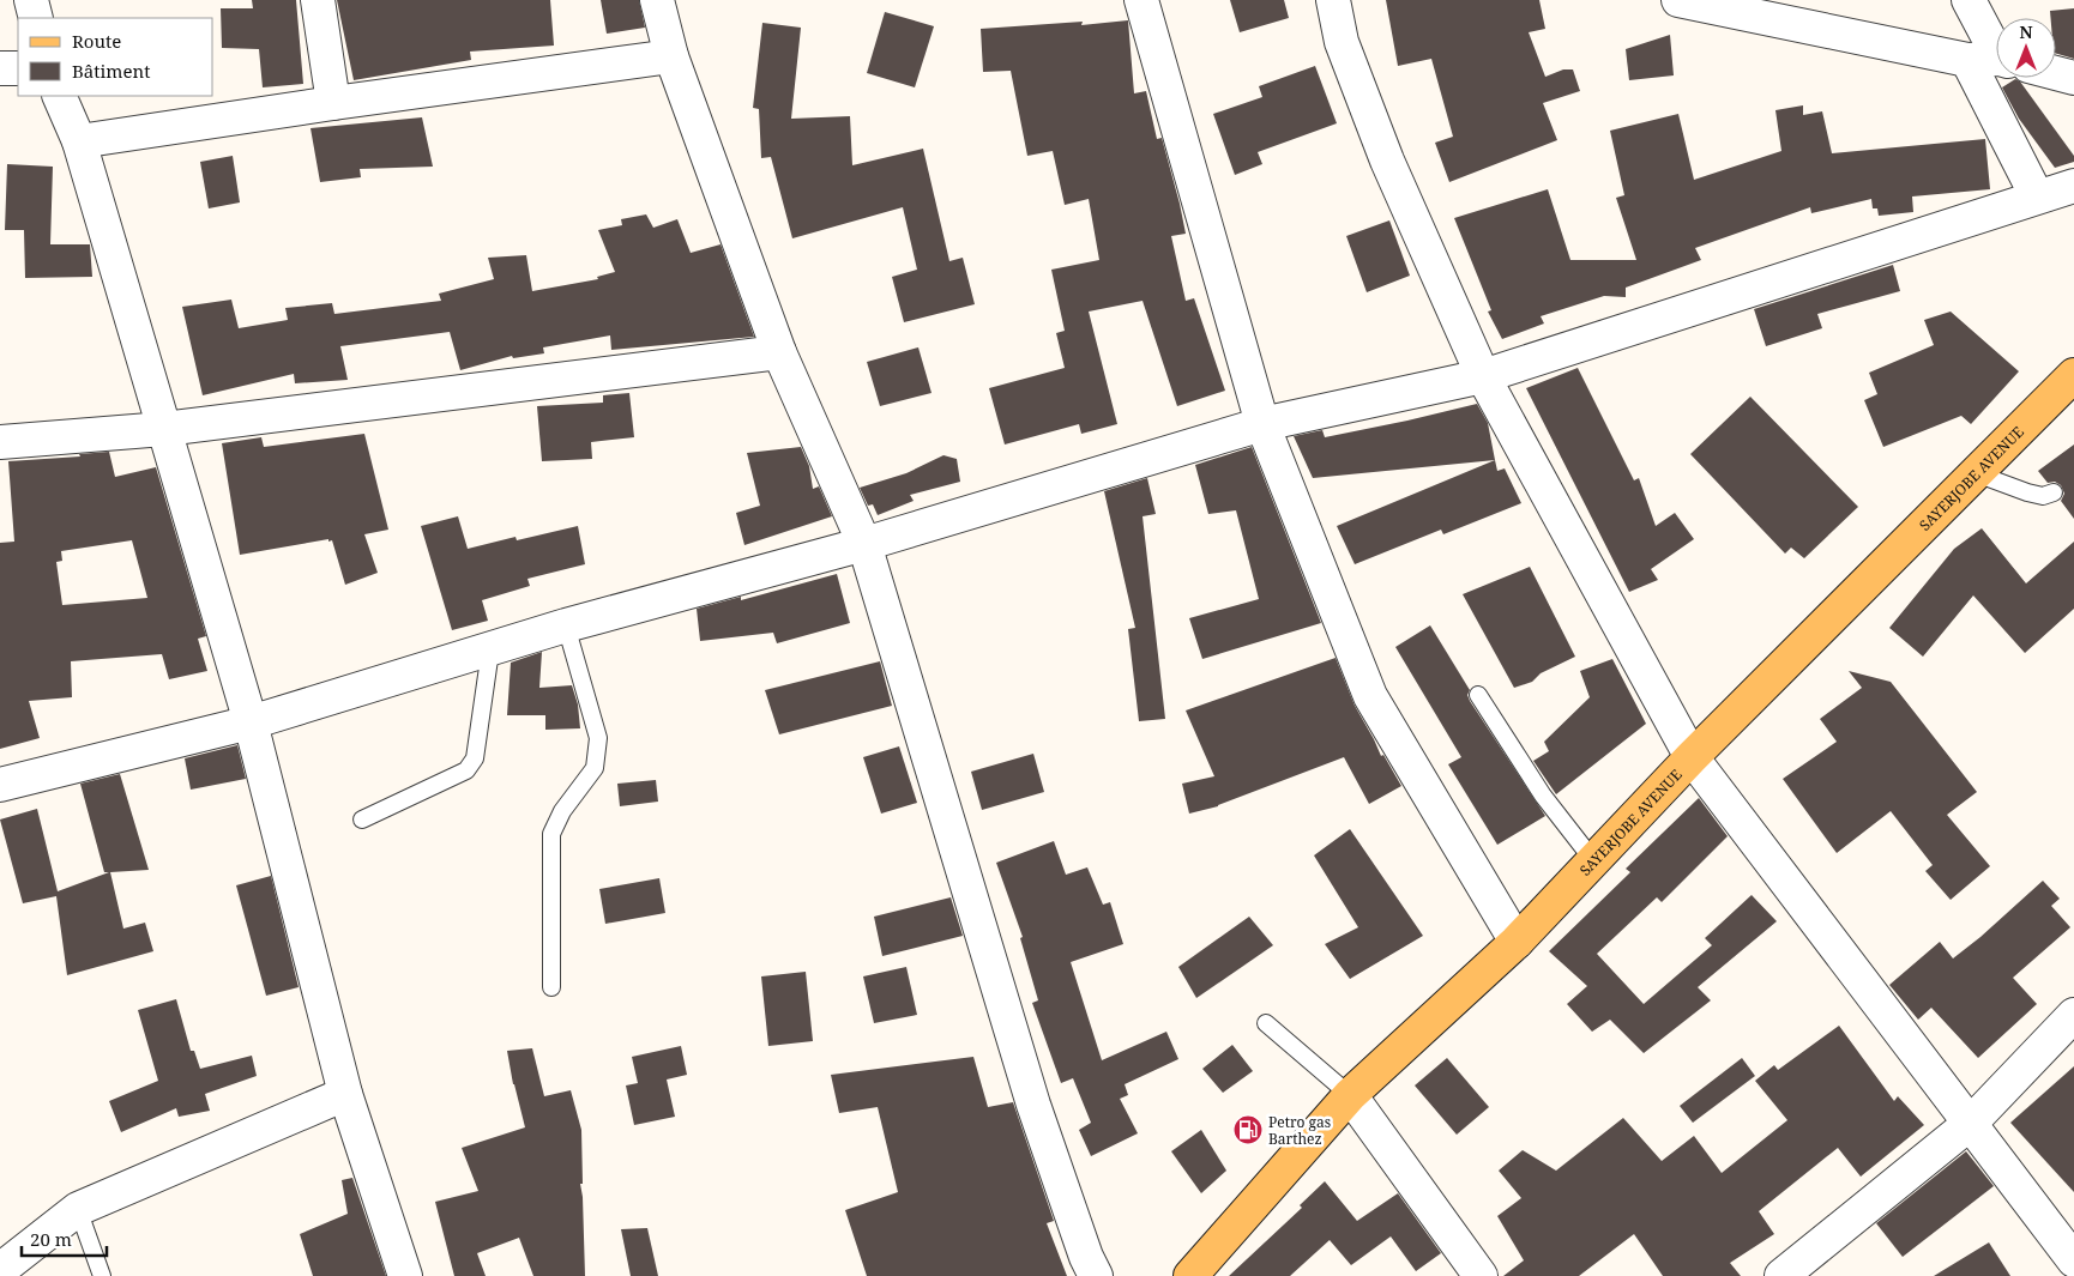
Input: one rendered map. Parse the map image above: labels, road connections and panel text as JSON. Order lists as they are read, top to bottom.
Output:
{
  "streets": {
    "main road": ["SAYERJOBE AVENUE"]
  },
  "places": {
    "fuel station": ["Petro gas Barthez"]
  },
  "legend": ["Route", "Bâtiment"],
  "scale_bar": "20 m",
  "north": "top"
}
